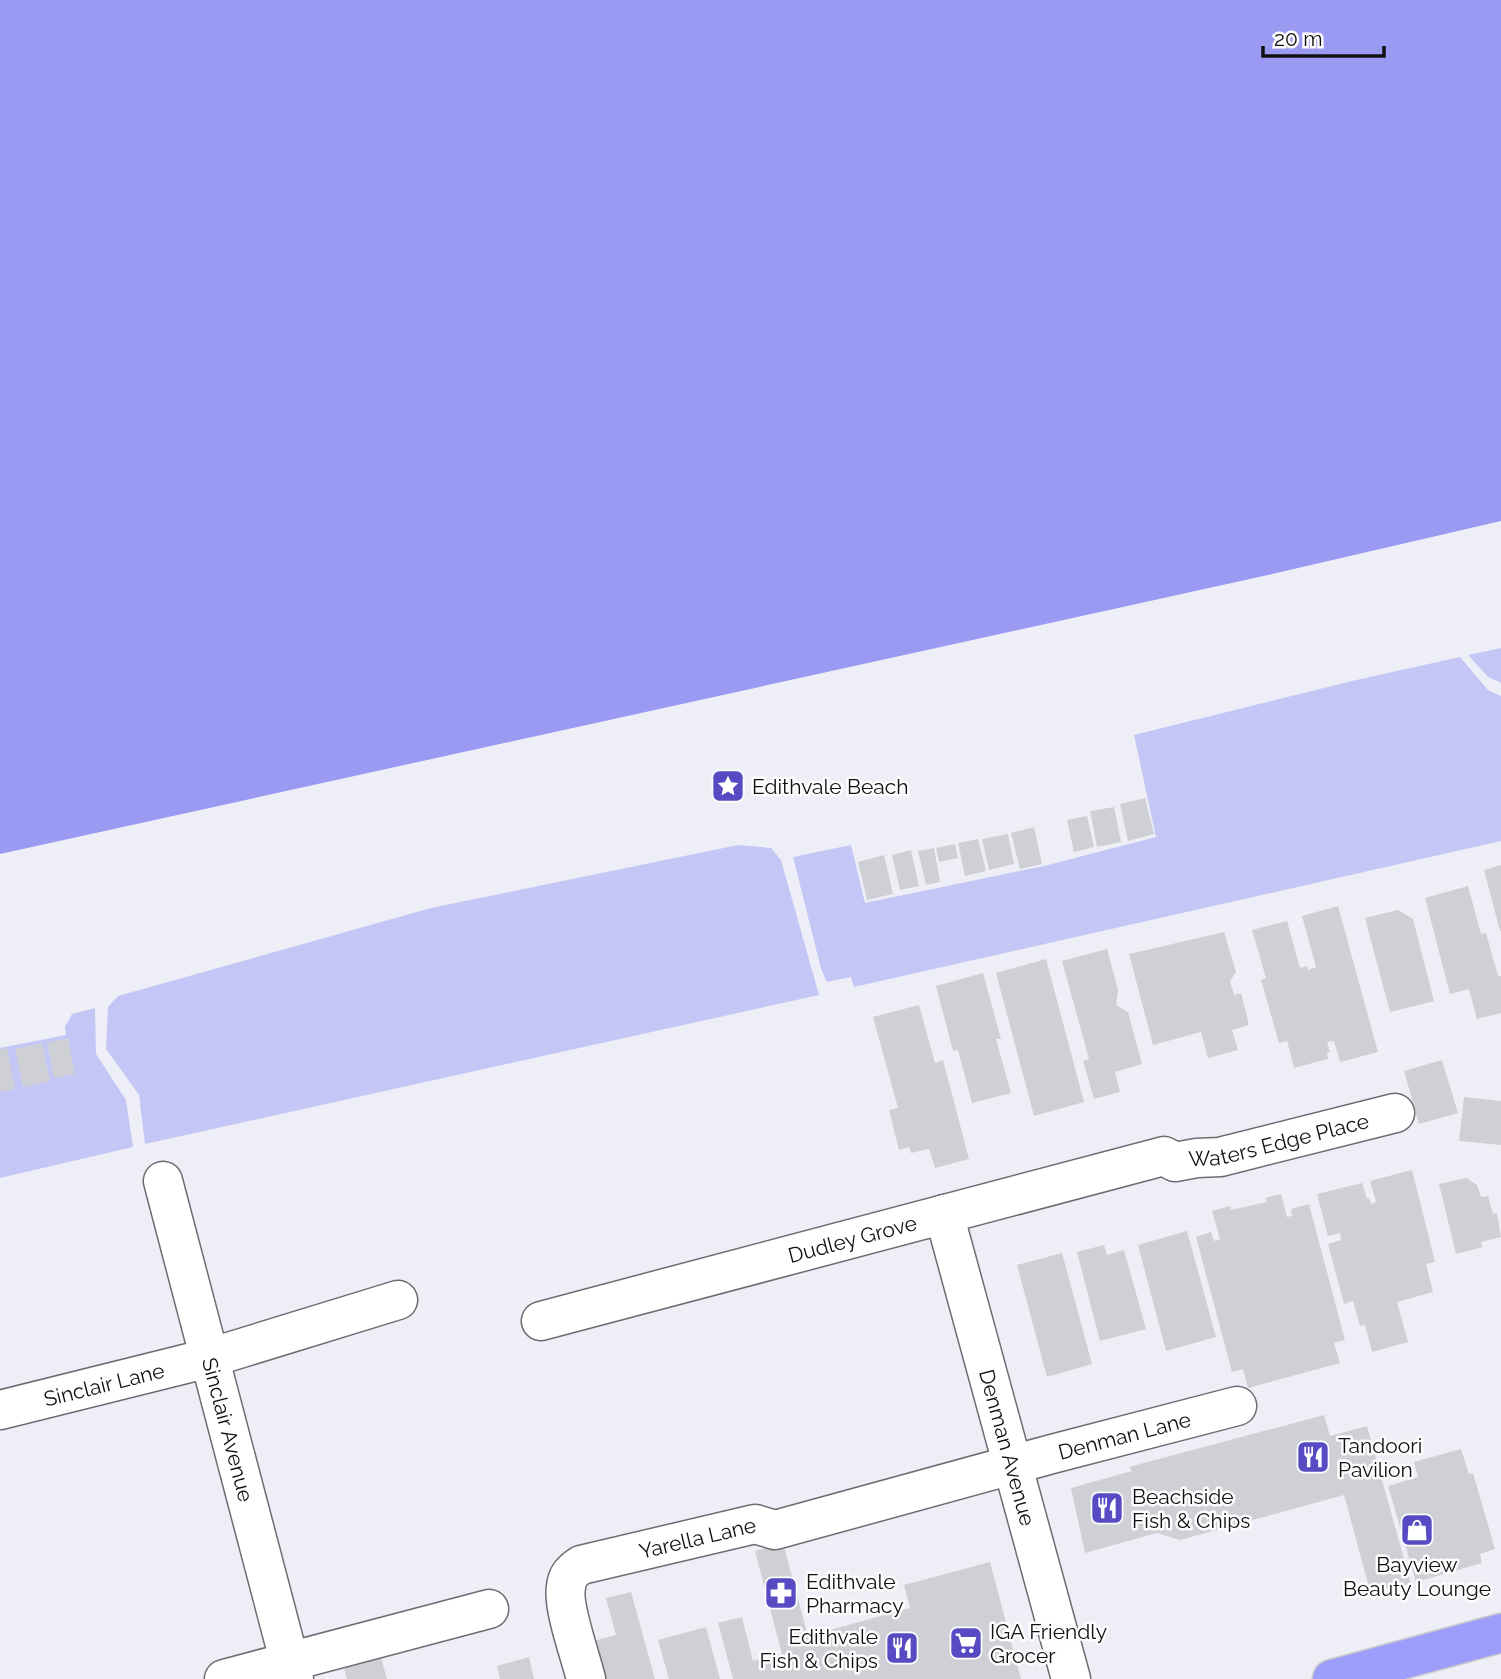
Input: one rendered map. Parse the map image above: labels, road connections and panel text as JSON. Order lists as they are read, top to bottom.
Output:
{
  "streets": {
    "street": [
      "Waters Edge Place",
      "Dudley Grove",
      "Sinclair Lane",
      "Sinclair Avenue",
      "Denman Lane",
      "Denman Avenue",
      "Yarella Lane"
    ]
  },
  "crossings": [
    ["Waters Edge Place", "Dudley Grove"],
    ["Dudley Grove", "Denman Avenue"],
    ["Sinclair Lane", "Sinclair Avenue"],
    ["Denman Lane", "Denman Avenue"],
    ["Denman Lane", "Yarella Lane"],
    ["Denman Avenue", "Yarella Lane"]
  ],
  "places": {
    "place": ["Edithvale Beach"],
    "restaurant": ["Tandoori Pavilion", "Beachside Fish & Chips", "Edithvale Fish & Chips"],
    "shop": ["Bayview Beauty Lounge"],
    "pharmacy": ["Edithvale Pharmacy"],
    "supermarket": ["IGA Friendly Grocer"]
  },
  "scale_bar": "20 m"
}
